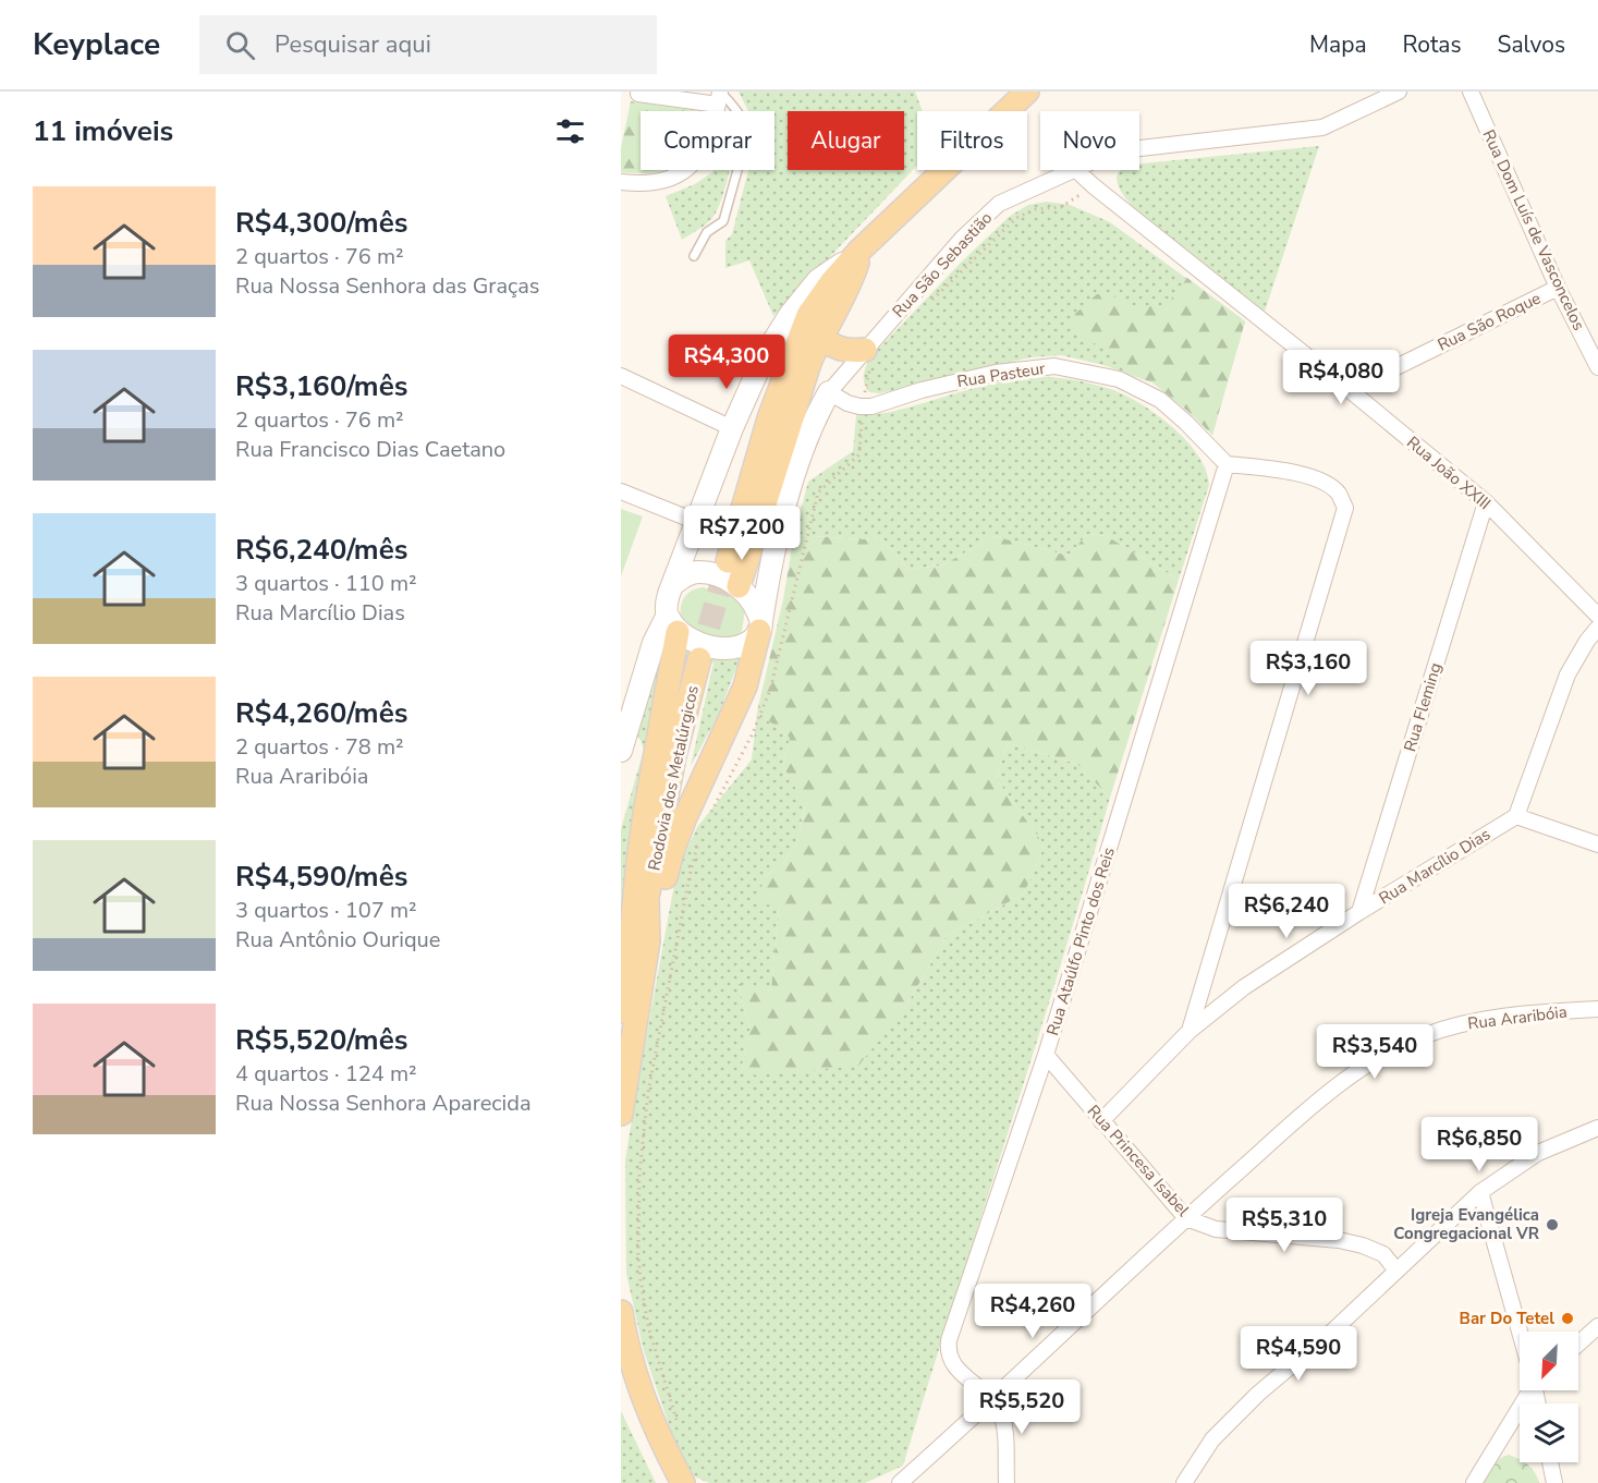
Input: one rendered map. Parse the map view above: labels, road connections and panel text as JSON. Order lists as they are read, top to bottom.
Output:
{
  "streets": {
    "main road": ["Rodovia dos Metalúrgicos"],
    "street": [
      "Rua Dom Luís de Vasconcelos",
      "Rua São Sebastião",
      "Rua São Roque",
      "Rua Pasteur",
      "Rua João XXIII",
      "Rua Fleming",
      "Rua Marcílio Dias",
      "Rua Ataúlfo Pinto dos Reis",
      "Rua Araribóia",
      "Rua Princesa Isabel"
    ]
  },
  "crossings": [
    ["Rua Dom Luís de Vasconcelos", "Rua São Roque"],
    ["Rua São Roque", "Rua João XXIII"],
    ["Rua Pasteur", "Rua Ataúlfo Pinto dos Reis"],
    ["Rua João XXIII", "Rua Fleming"],
    ["Rua Fleming", "Rua Marcílio Dias"],
    ["Rua Marcílio Dias", "Rua Princesa Isabel"],
    ["Rua Ataúlfo Pinto dos Reis", "Rua Araribóia"],
    ["Rua Ataúlfo Pinto dos Reis", "Rua Princesa Isabel"],
    ["Rua Araribóia", "Rua Princesa Isabel"]
  ],
  "places": ["Igreja Evangélica Congregacional VR", "Bar Do Tetel"],
  "north": "bottom left",
  "page": {
    "header": "Keyplace",
    "search": "Pesquisar aqui",
    "nav": ["Mapa", "Rotas", "Salvos"],
    "heading": "11 imóveis",
    "chip": [
      "Comprar",
      "Alugar",
      "Filtros",
      "Novo"
    ],
    "list": [
      {
        "name": "R$4,300/mês",
        "note": "2 quartos · 76 m² · Rua Nossa Senhora das Graças"
      },
      {
        "name": "R$3,160/mês",
        "note": "2 quartos · 76 m² · Rua Francisco Dias Caetano"
      },
      {
        "name": "R$6,240/mês",
        "note": "3 quartos · 110 m² · Rua Marcílio Dias"
      },
      {
        "name": "R$4,260/mês",
        "note": "2 quartos · 78 m² · Rua Araribóia"
      },
      {
        "name": "R$4,590/mês",
        "note": "3 quartos · 107 m² · Rua Antônio Ourique"
      },
      {
        "name": "R$5,520/mês",
        "note": "4 quartos · 124 m² · Rua Nossa Senhora Aparecida"
      }
    ],
    "price": [
      "R$4,300",
      "R$4,080",
      "R$7,200",
      "R$3,160",
      "R$6,240",
      "R$3,540",
      "R$6,850",
      "R$5,310",
      "R$4,260",
      "R$4,590",
      "R$5,520"
    ]
  }
}
